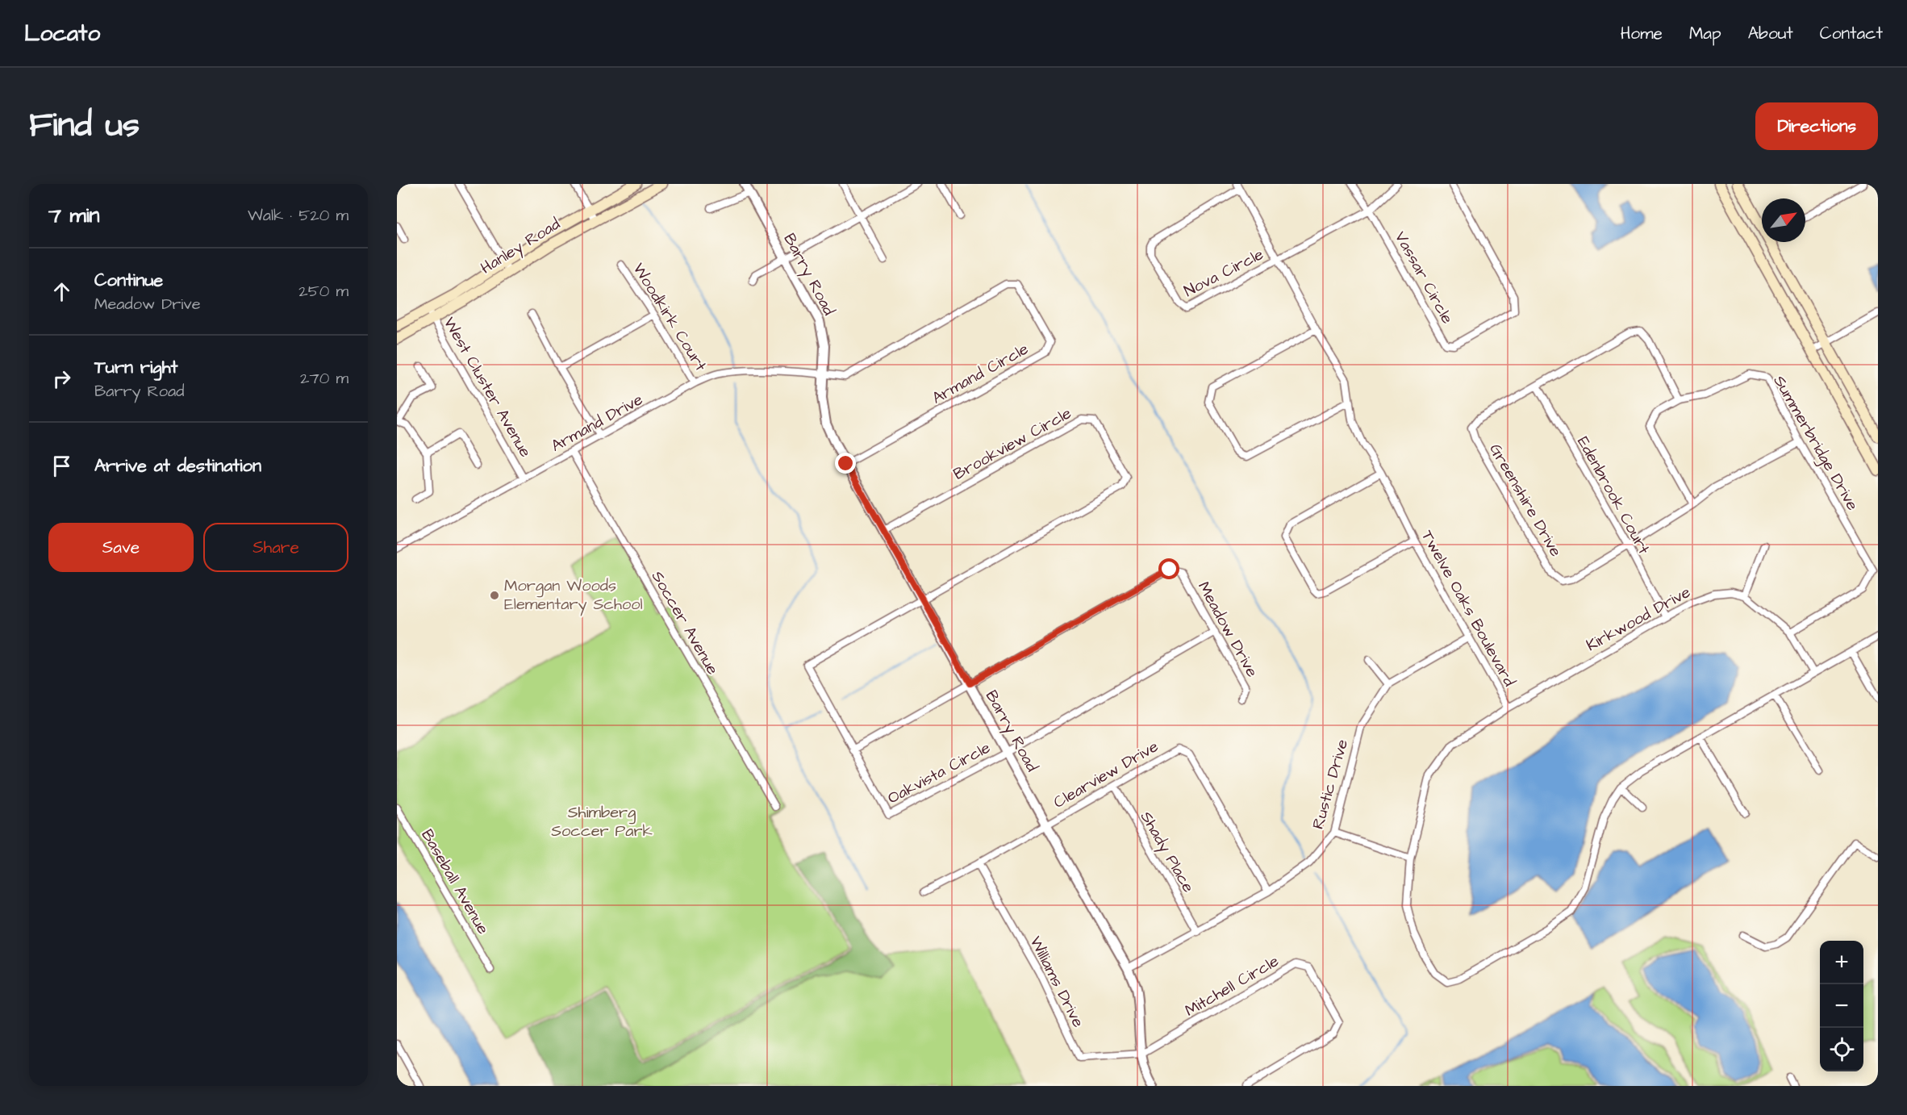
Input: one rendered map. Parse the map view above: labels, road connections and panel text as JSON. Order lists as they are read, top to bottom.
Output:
{
  "streets": {
    "main road": ["Hanley Road"],
    "street": [
      "Nova Circle",
      "Barry Road",
      "Vassar Circle",
      "Woodkirk Court",
      "Armand Circle",
      "West Cluster Avenue",
      "Armand Drive",
      "Summerbridge Drive",
      "Brookview Circle",
      "Edenbrook Court",
      "Greenshire Drive",
      "Twelve Oaks Boulevard",
      "Kirkwood Drive",
      "Soccer Avenue",
      "Meadow Drive",
      "Oakvista Circle",
      "Clearview Drive",
      "Rustic Drive",
      "Shady Place",
      "Baseball Avenue",
      "Williams Drive",
      "Mitchell Circle"
    ]
  },
  "crossings": [
    ["Hanley Road", "West Cluster Avenue"],
    ["Nova Circle", "Twelve Oaks Boulevard"],
    ["Barry Road", "Armand Circle"],
    ["Barry Road", "Armand Drive"],
    ["Barry Road", "Brookview Circle"],
    ["Barry Road", "Meadow Drive"],
    ["Barry Road", "Oakvista Circle"],
    ["Barry Road", "Clearview Drive"],
    ["Barry Road", "Rustic Drive"],
    ["Barry Road", "Williams Drive"],
    ["Barry Road", "Mitchell Circle"],
    ["Woodkirk Court", "Armand Drive"],
    ["Armand Circle", "Armand Drive"],
    ["West Cluster Avenue", "Armand Drive"],
    ["Armand Drive", "Soccer Avenue"],
    ["Summerbridge Drive", "Greenshire Drive"],
    ["Brookview Circle", "Oakvista Circle"],
    ["Edenbrook Court", "Greenshire Drive"],
    ["Edenbrook Court", "Kirkwood Drive"],
    ["Twelve Oaks Boulevard", "Kirkwood Drive"],
    ["Twelve Oaks Boulevard", "Rustic Drive"],
    ["Meadow Drive", "Oakvista Circle"],
    ["Clearview Drive", "Rustic Drive"],
    ["Clearview Drive", "Shady Place"],
    ["Clearview Drive", "Williams Drive"],
    ["Rustic Drive", "Shady Place"],
    ["Williams Drive", "Mitchell Circle"]
  ],
  "parks": ["Shimberg Soccer Park"],
  "places": ["Morgan Woods Elementary School"],
  "north": "top right",
  "page": {
    "header": "Locato",
    "nav": [
      "Home",
      "Map",
      "About",
      "Contact"
    ],
    "title": "Find us",
    "buttons": [
      "Directions",
      ["Save", "Share"]
    ],
    "heading": ["7 min", "Walk · 520 m"],
    "list": [
      ["Continue", "Meadow Drive", "250 m"],
      ["Turn right", "Barry Road", "270 m"],
      "Arrive at destination"
    ],
    "map_buttons": ["+", "−"]
  }
}
